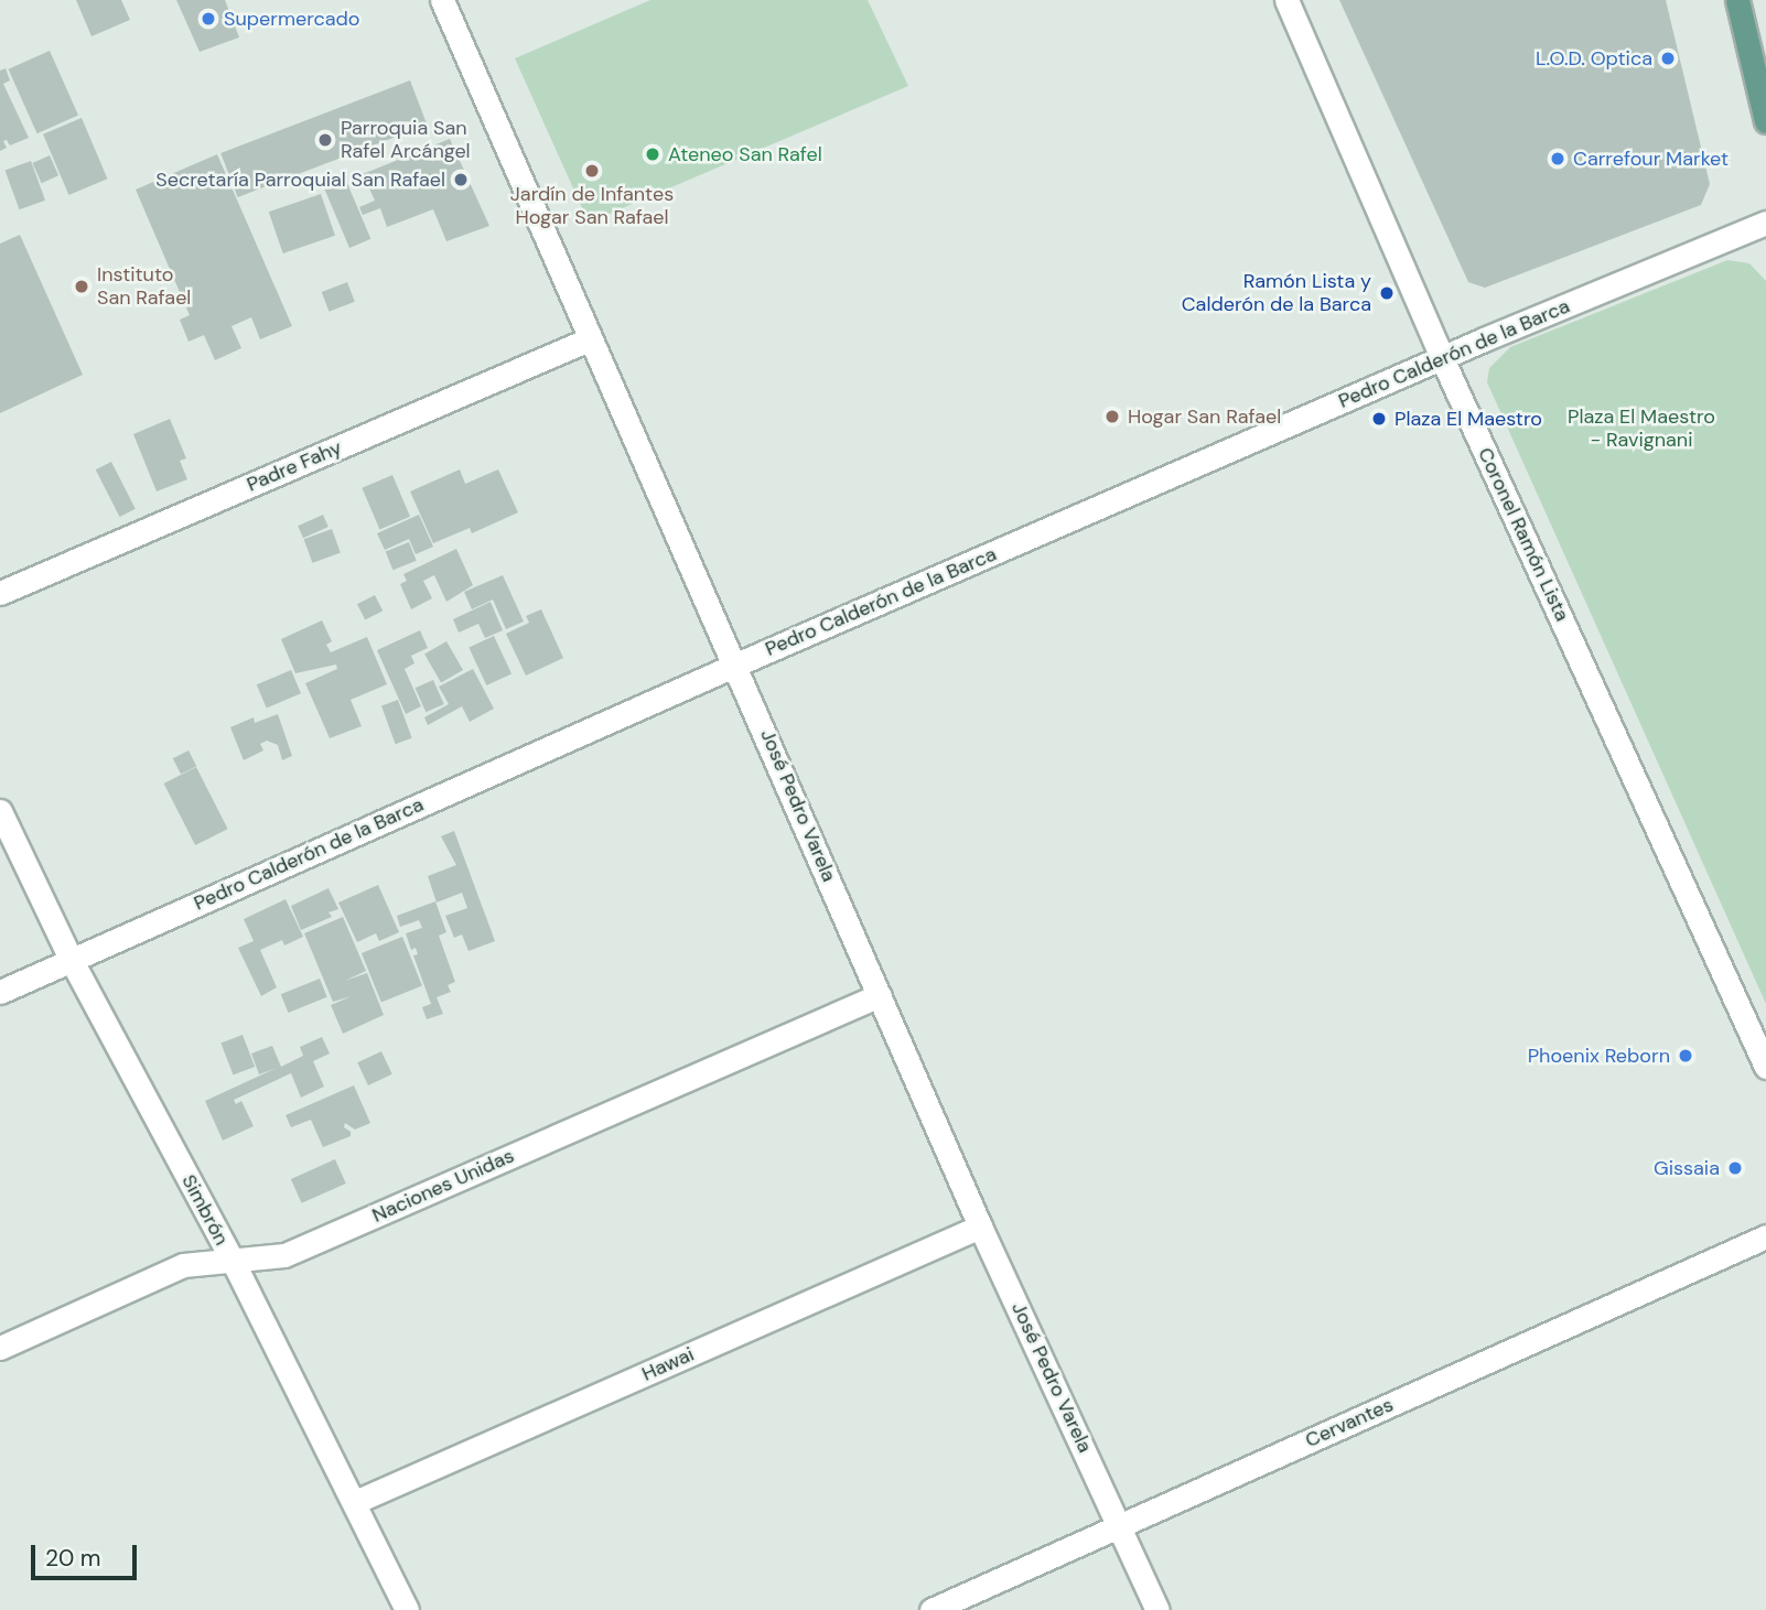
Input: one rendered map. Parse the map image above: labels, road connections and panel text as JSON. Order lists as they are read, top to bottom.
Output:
{
  "streets": {
    "street": [
      "Pedro Calderón de la Barca",
      "Padre Fahy",
      "Coronel Ramón Lista",
      "José Pedro Varela",
      "Naciones Unidas",
      "Simbrón",
      "Hawai",
      "Cervantes"
    ]
  },
  "crossings": [
    ["Pedro Calderón de la Barca", "Coronel Ramón Lista"],
    ["Pedro Calderón de la Barca", "José Pedro Varela"],
    ["Pedro Calderón de la Barca", "Simbrón"],
    ["Padre Fahy", "José Pedro Varela"],
    ["José Pedro Varela", "Naciones Unidas"],
    ["José Pedro Varela", "Hawai"],
    ["José Pedro Varela", "Cervantes"],
    ["Naciones Unidas", "Simbrón"],
    ["Simbrón", "Hawai"]
  ],
  "parks": ["Plaza El Maestro - Ravignani"],
  "places": [
    "Supermercado",
    "L.O.D. Optica",
    "Parroquia San Rafel Arcángel",
    "Ateneo San Rafel",
    "Carrefour Market",
    "Jardín de Infantes Hogar San Rafael",
    "Secretaría Parroquial San Rafael",
    "Instituto San Rafael",
    "Ramón Lista y Calderón de la Barca",
    "Hogar San Rafael",
    "Plaza El Maestro",
    "Phoenix Reborn",
    "Gissaia"
  ],
  "scale_bar": "20 m"
}
